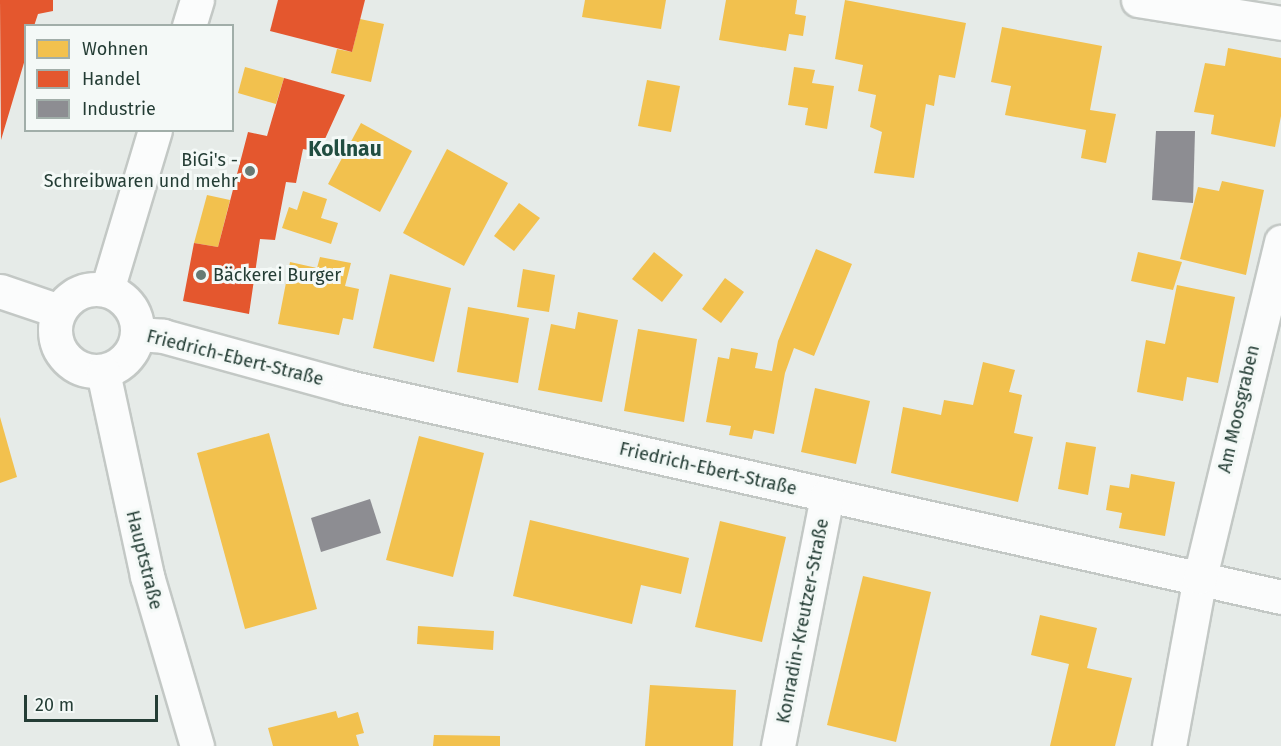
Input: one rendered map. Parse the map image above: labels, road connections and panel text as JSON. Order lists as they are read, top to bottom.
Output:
{
  "streets": {
    "street": [
      "Friedrich-Ebert-Straße",
      "Am Moosgraben",
      "Hauptstraße",
      "Konradin-Kreutzer-Straße"
    ]
  },
  "crossings": [
    ["Friedrich-Ebert-Straße", "Am Moosgraben"],
    ["Friedrich-Ebert-Straße", "Hauptstraße"],
    ["Friedrich-Ebert-Straße", "Konradin-Kreutzer-Straße"]
  ],
  "districts": ["Kollnau"],
  "places": ["BiGi's - Schreibwaren und mehr", "Bäckerei Burger"],
  "legend": ["Wohnen", "Handel", "Industrie"],
  "scale_bar": "20 m"
}
